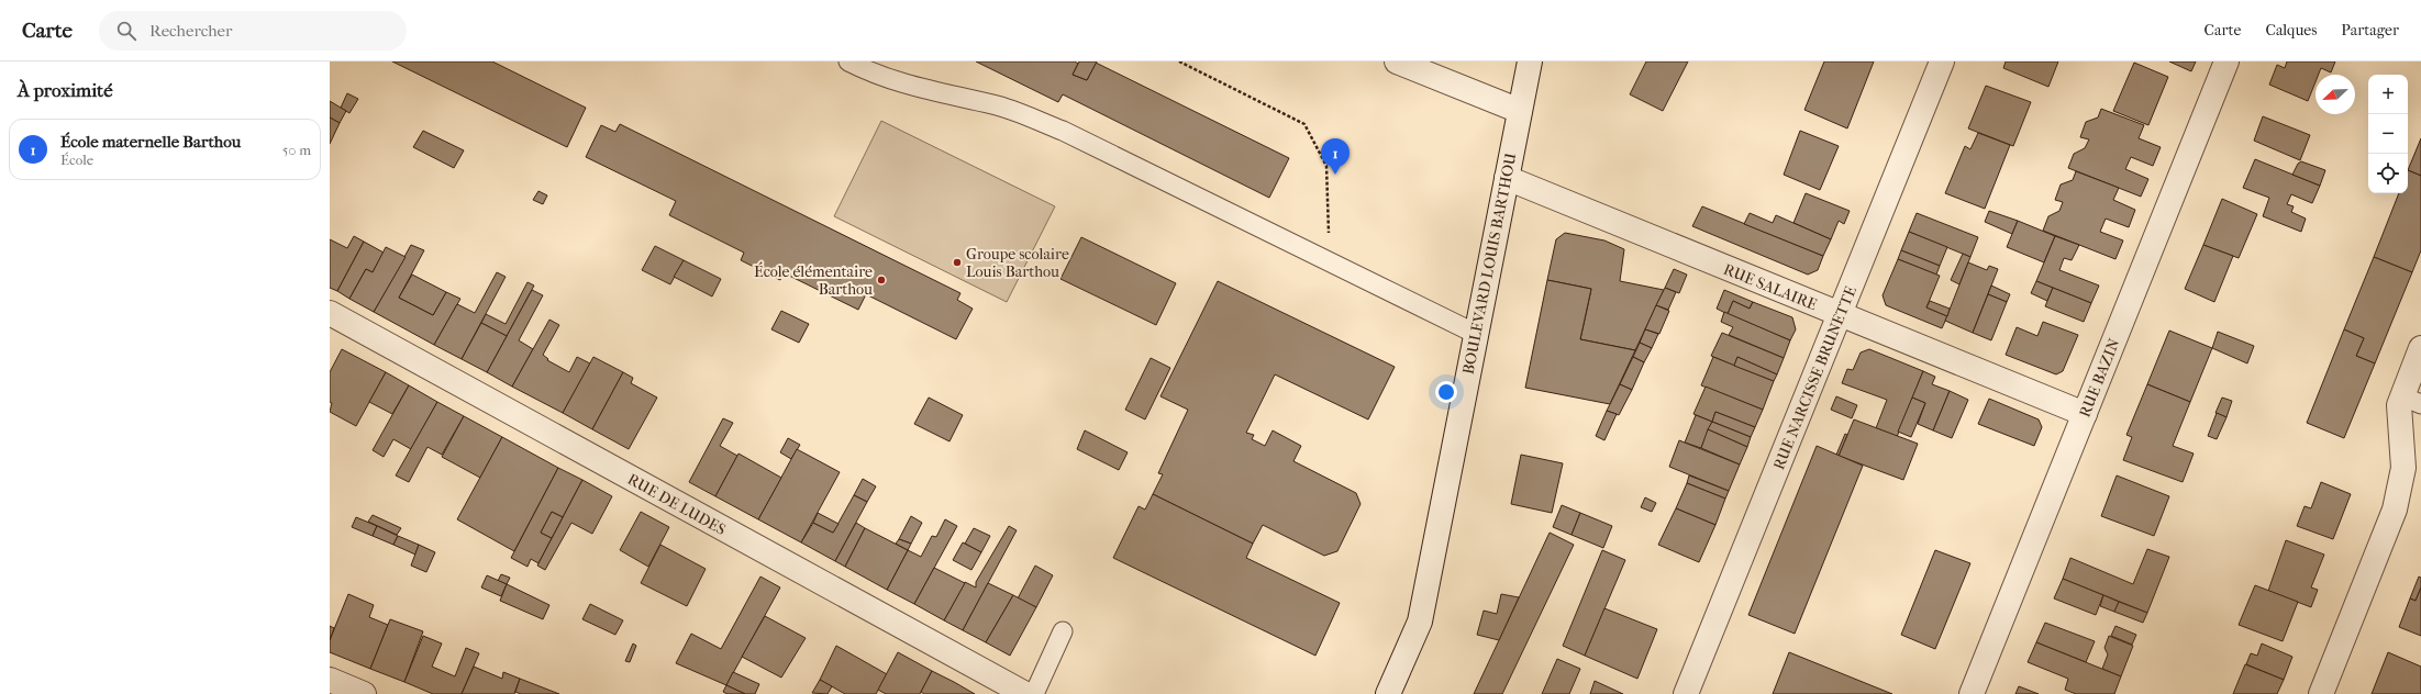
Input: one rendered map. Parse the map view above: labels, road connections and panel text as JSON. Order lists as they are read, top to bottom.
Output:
{
  "streets": {
    "street": [
      "BOULEVARD LOUIS BARTHOU",
      "RUE SALAIRE",
      "RUE NARCISSE BRUNETTE",
      "RUE BAZIN",
      "RUE DE LUDES"
    ]
  },
  "crossings": [
    ["BOULEVARD LOUIS BARTHOU", "RUE SALAIRE"],
    ["RUE SALAIRE", "RUE NARCISSE BRUNETTE"],
    ["RUE SALAIRE", "RUE BAZIN"]
  ],
  "places": ["Groupe scolaire Louis Barthou", "École élémentaire Barthou"],
  "north": "bottom left",
  "page": {
    "header": "Carte",
    "search": "Rechercher",
    "nav": ["Carte", "Calques", "Partager"],
    "heading": "À proximité",
    "map_buttons": ["+", "−"],
    "list": [
      {
        "mark": "1",
        "name": "École maternelle Barthou",
        "note": "École",
        "value": "50 m"
      }
    ],
    "pins": "1"
  }
}
